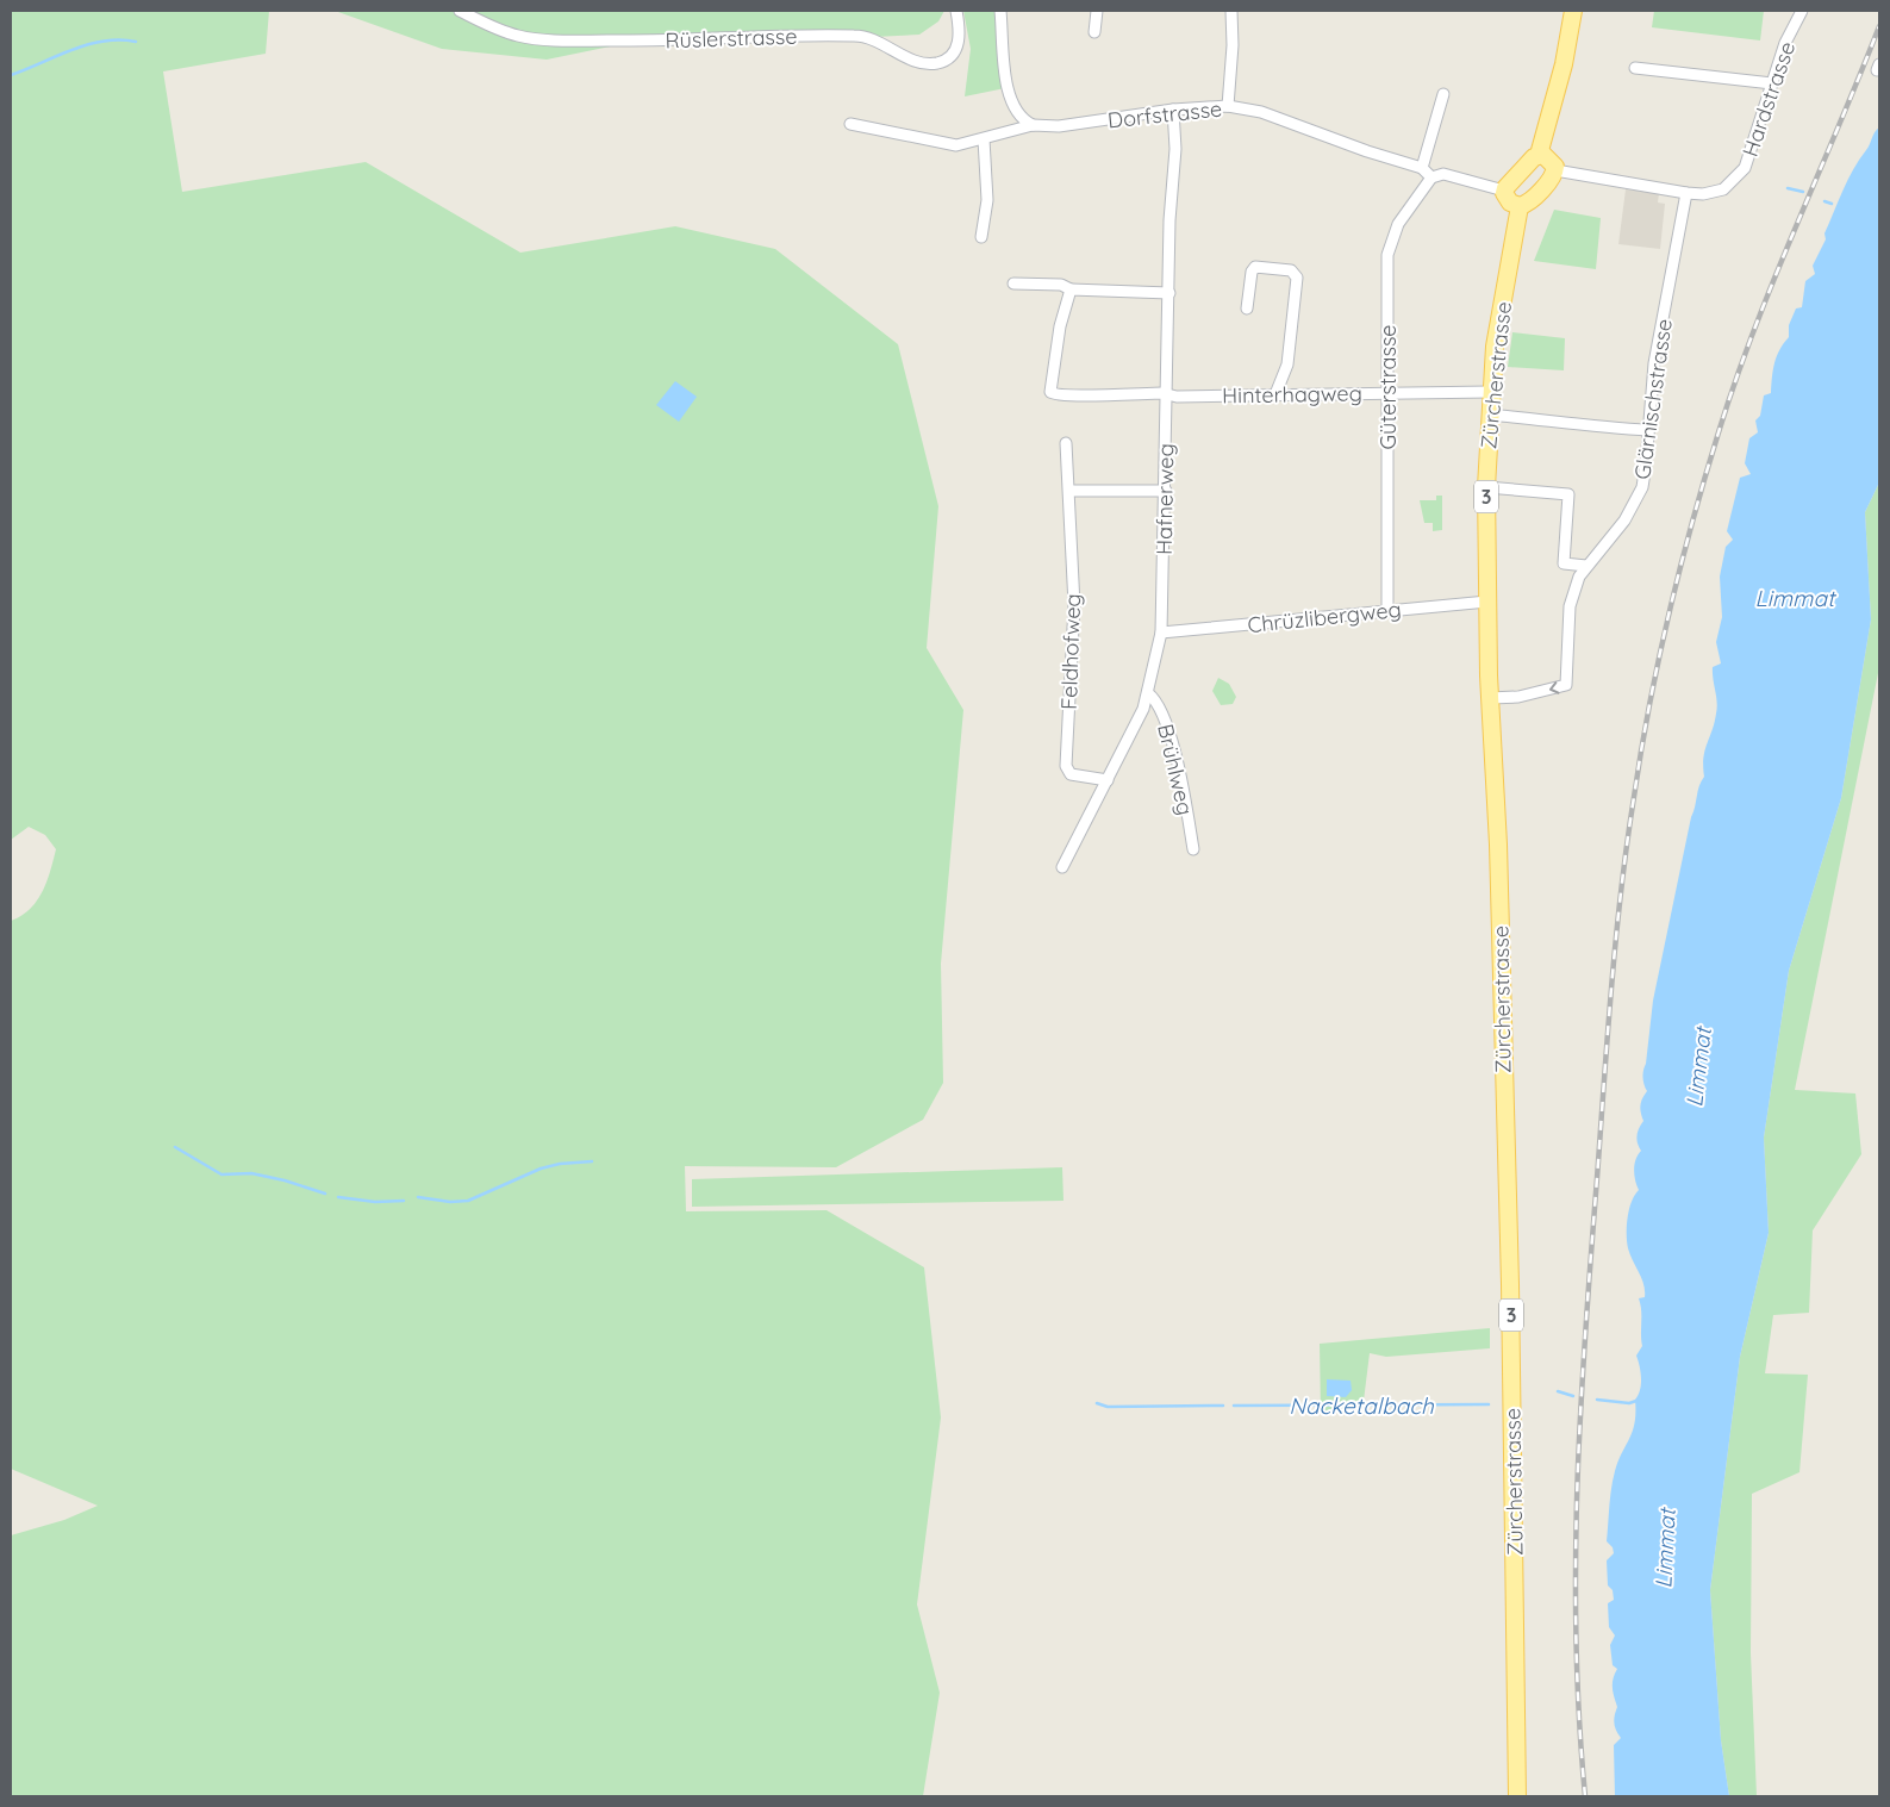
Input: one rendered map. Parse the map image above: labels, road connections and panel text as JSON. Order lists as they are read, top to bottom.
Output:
{
  "streets": {
    "main road": ["Zürcherstrasse", "3"],
    "street": [
      "Rüslerstrasse",
      "Hardstrasse",
      "Dorfstrasse",
      "Güterstrasse",
      "Hinterhagweg",
      "Glärnischstrasse",
      "Hafnerweg",
      "Chrüzlibergweg",
      "Feldhofweg",
      "Brühlweg"
    ]
  },
  "crossings": [
    ["Hardstrasse", "Glärnischstrasse"],
    ["Dorfstrasse", "Güterstrasse"],
    ["Dorfstrasse", "Hafnerweg"],
    ["Zürcherstrasse", "Hinterhagweg"],
    ["Zürcherstrasse", "Glärnischstrasse"],
    ["Zürcherstrasse", "Chrüzlibergweg"],
    ["Güterstrasse", "Hinterhagweg"],
    ["Güterstrasse", "Chrüzlibergweg"],
    ["Hinterhagweg", "Hafnerweg"],
    ["Hafnerweg", "Chrüzlibergweg"],
    ["Hafnerweg", "Feldhofweg"],
    ["Hafnerweg", "Brühlweg"]
  ],
  "water": ["Limmat", "Nacketalbach"]
}
